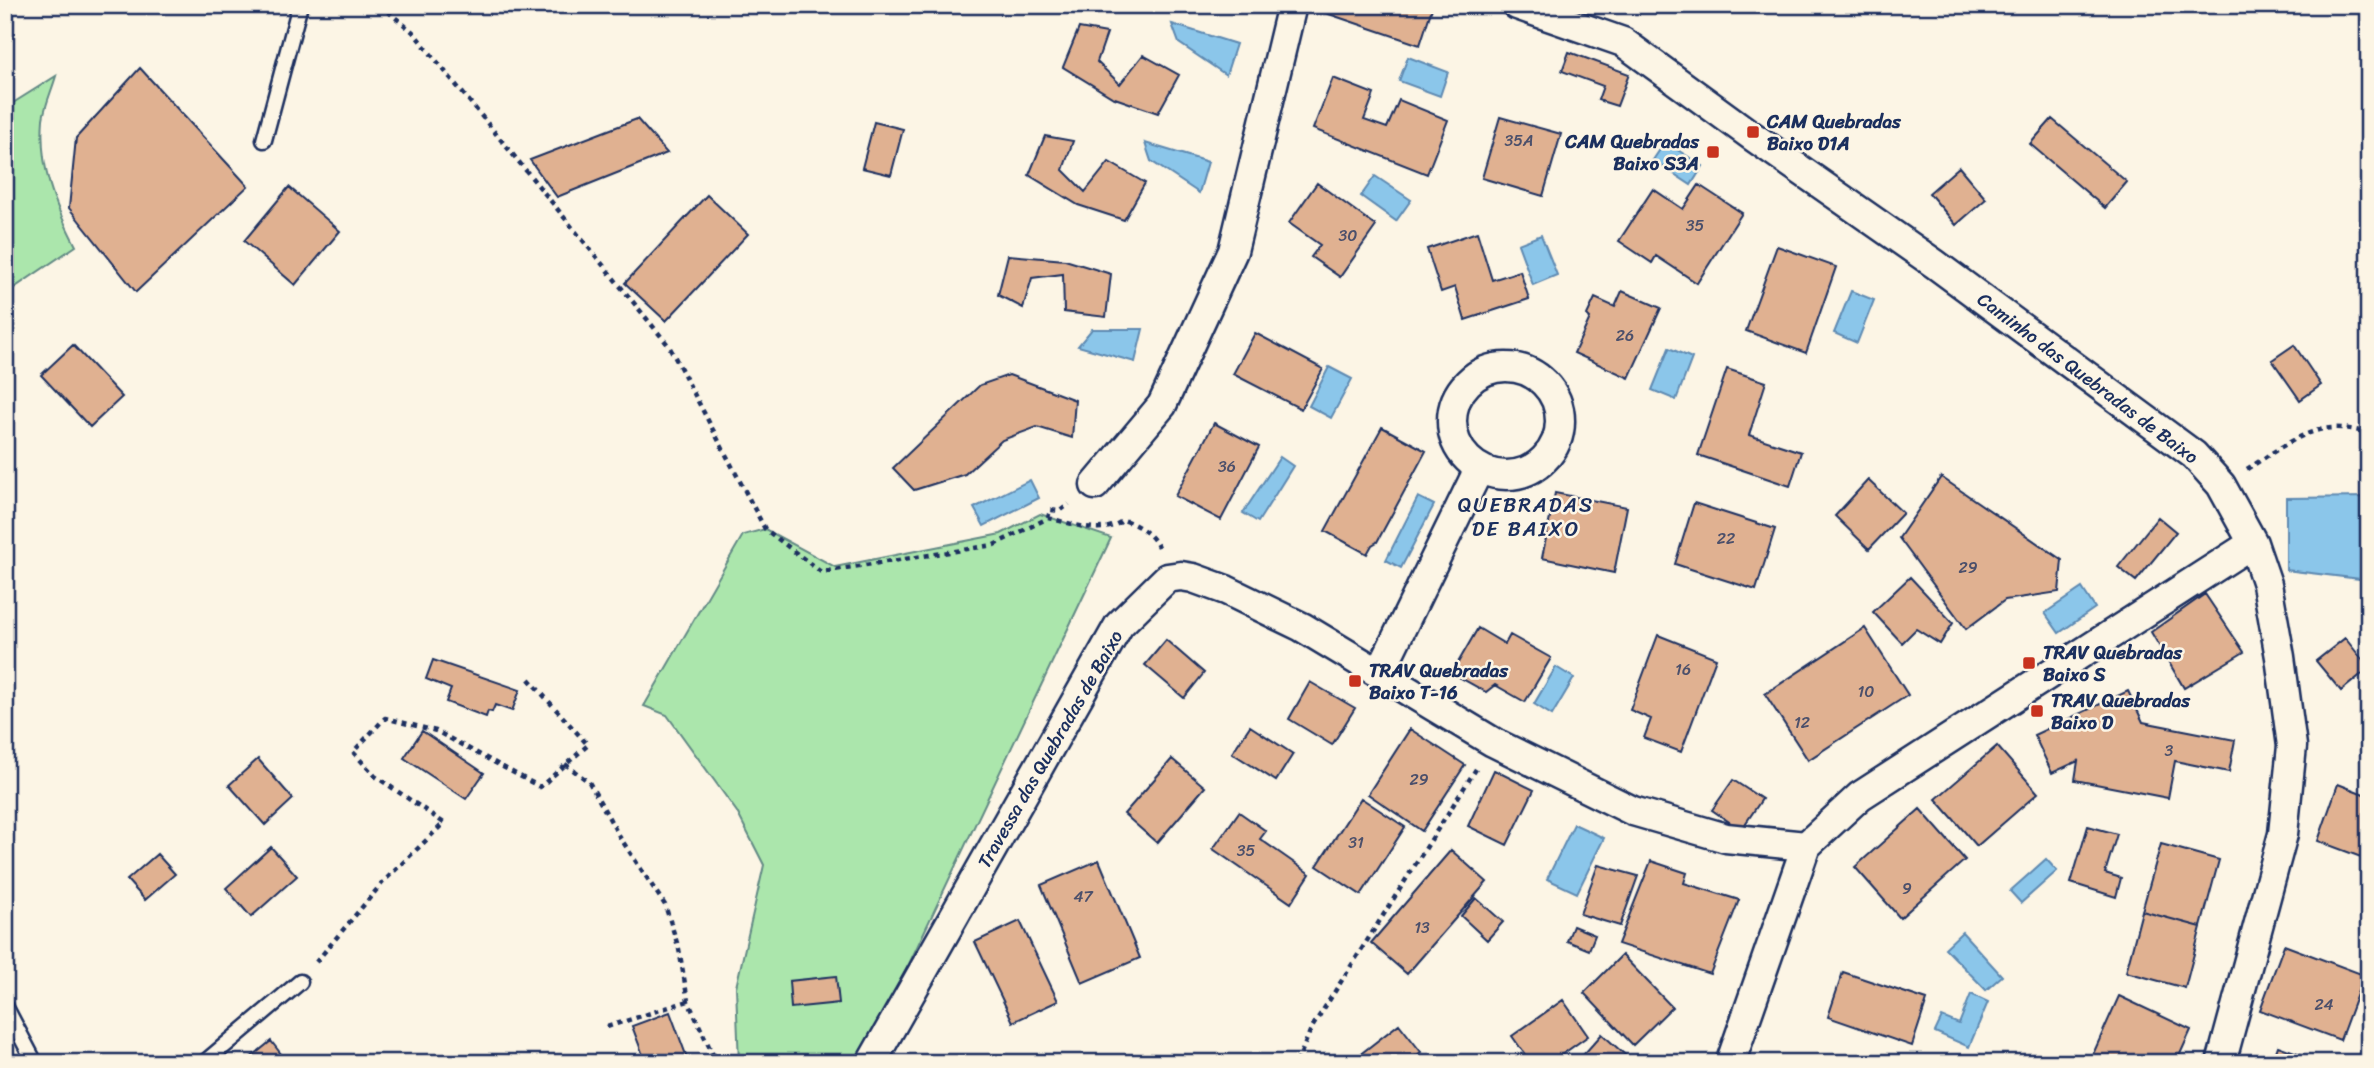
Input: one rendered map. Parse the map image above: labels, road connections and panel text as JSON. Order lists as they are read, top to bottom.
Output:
{
  "streets": {
    "street": ["Caminho das Quebradas de Baixo", "Travessa das Quebradas de Baixo"]
  },
  "districts": ["QUEBRADAS DE BAIXO"],
  "places": {
    "transit": [
      "CAM Quebradas Baixo D1A",
      "CAM Quebradas Baixo S3A",
      "TRAV Quebradas Baixo S",
      "TRAV Quebradas Baixo T-16",
      "TRAV Quebradas Baixo D"
    ]
  },
  "house_numbers": [
    "35A",
    "35",
    "30",
    "26",
    "36",
    "22",
    "29",
    "16",
    "10",
    "12",
    "3",
    "29",
    "31",
    "35",
    "9",
    "47",
    "13",
    "24"
  ]
}
